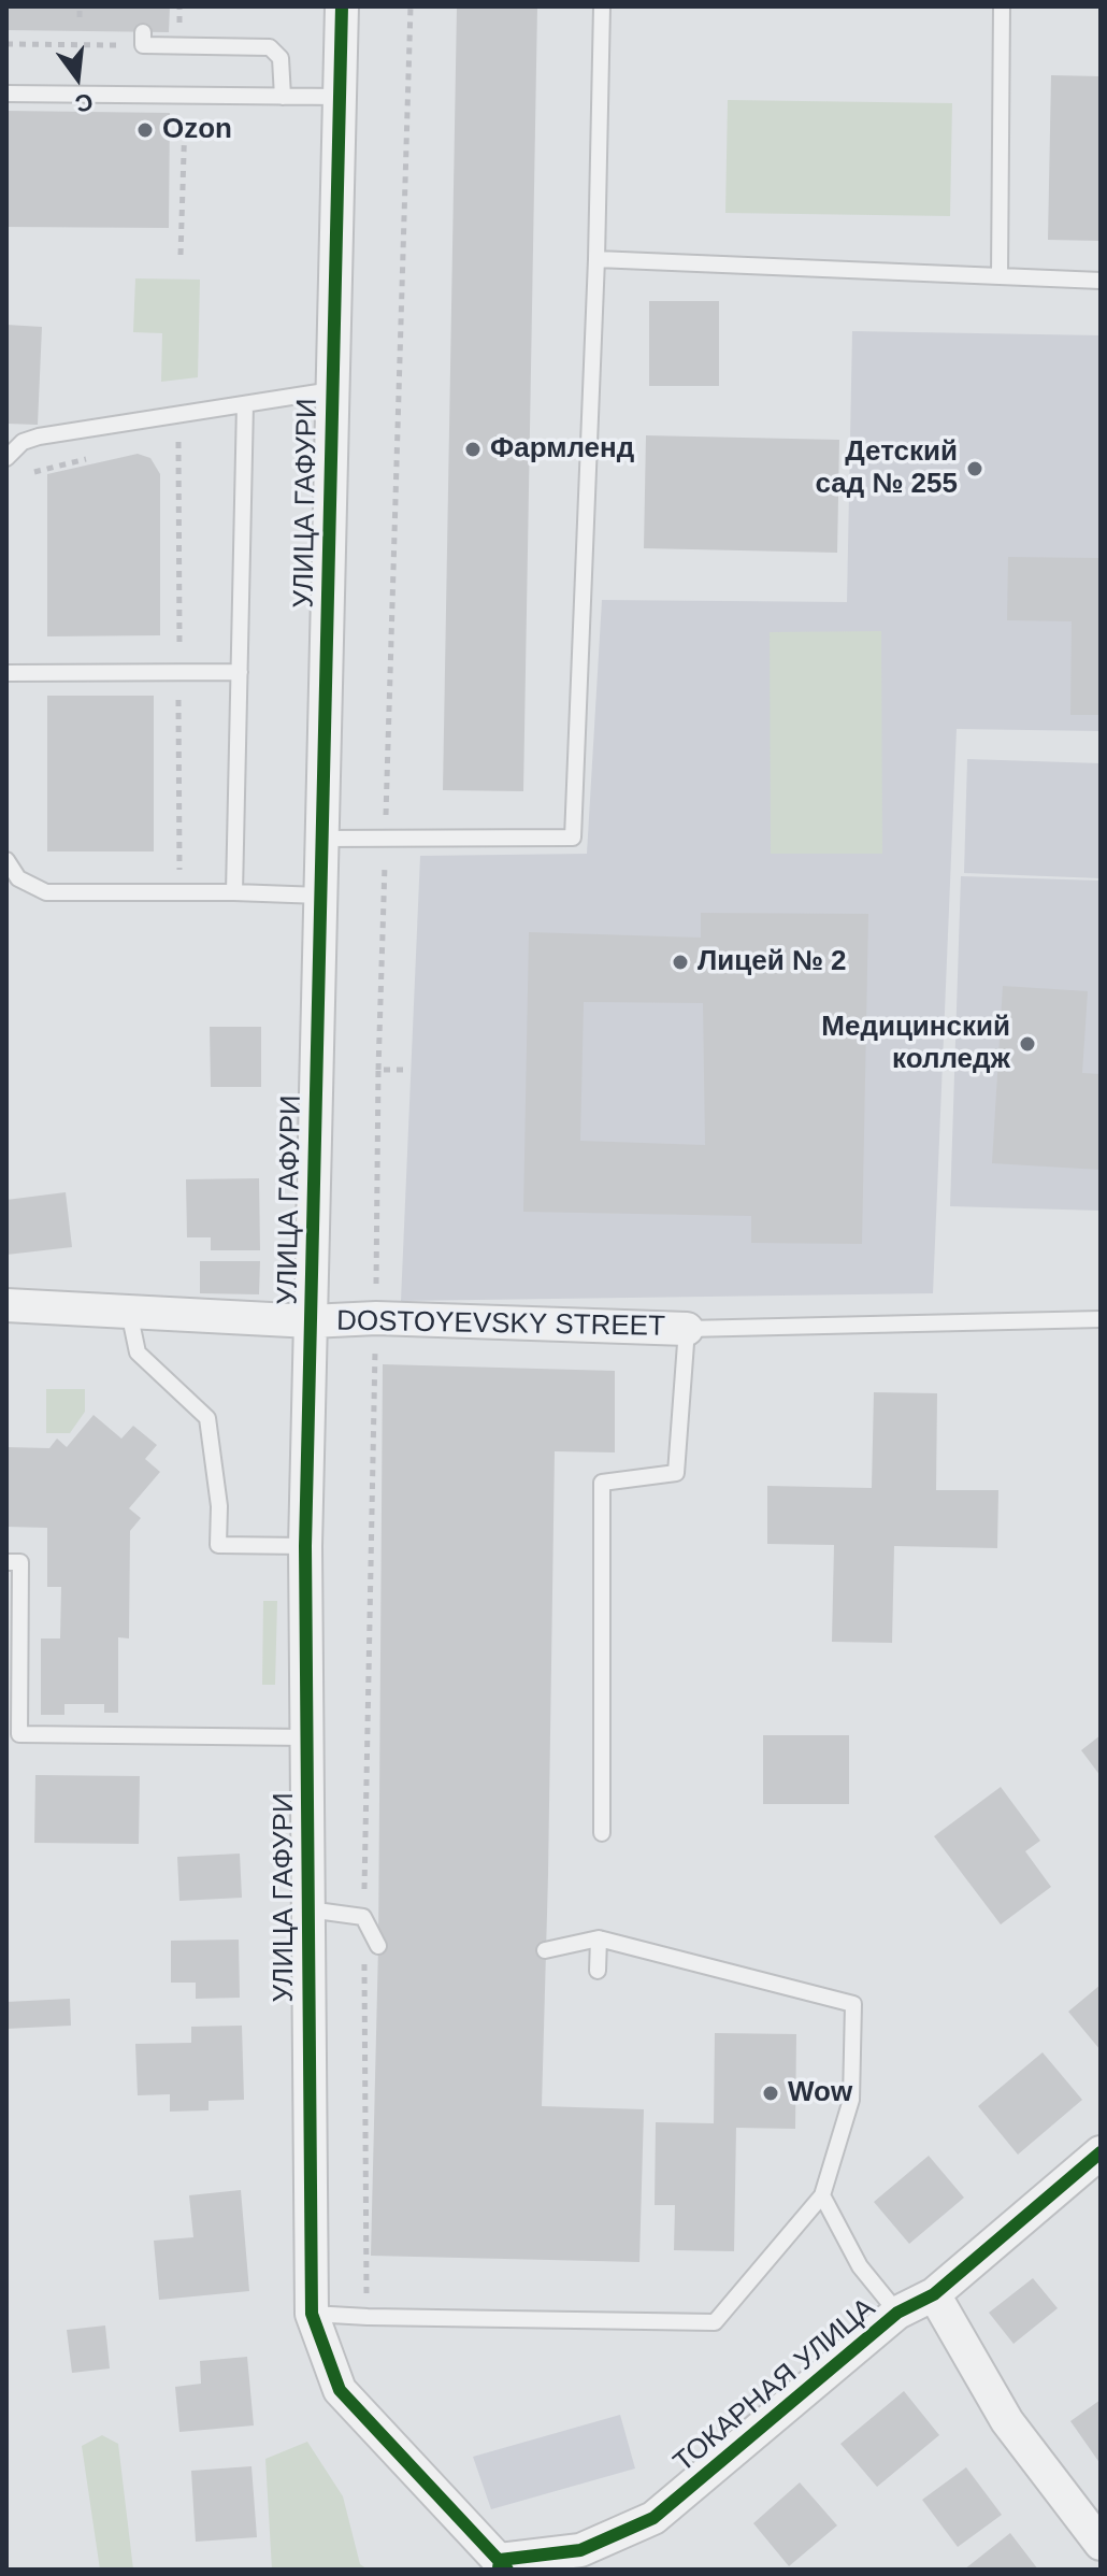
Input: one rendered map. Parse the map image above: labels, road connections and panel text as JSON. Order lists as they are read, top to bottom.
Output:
{
  "streets": {
    "street": ["УЛИЦА ГАФУРИ", "DOSTOYEVSKY STREET", "ТОКАРНАЯ УЛИЦА"]
  },
  "crossings": [
    ["УЛИЦА ГАФУРИ", "DOSTOYEVSKY STREET"],
    ["УЛИЦА ГАФУРИ", "ТОКАРНАЯ УЛИЦА"]
  ],
  "places": [
    "Ozon",
    "Фармленд",
    "Детский сад № 255",
    "Лицей № 2",
    "Медицинский колледж",
    "Wow"
  ],
  "north": "bottom"
}
